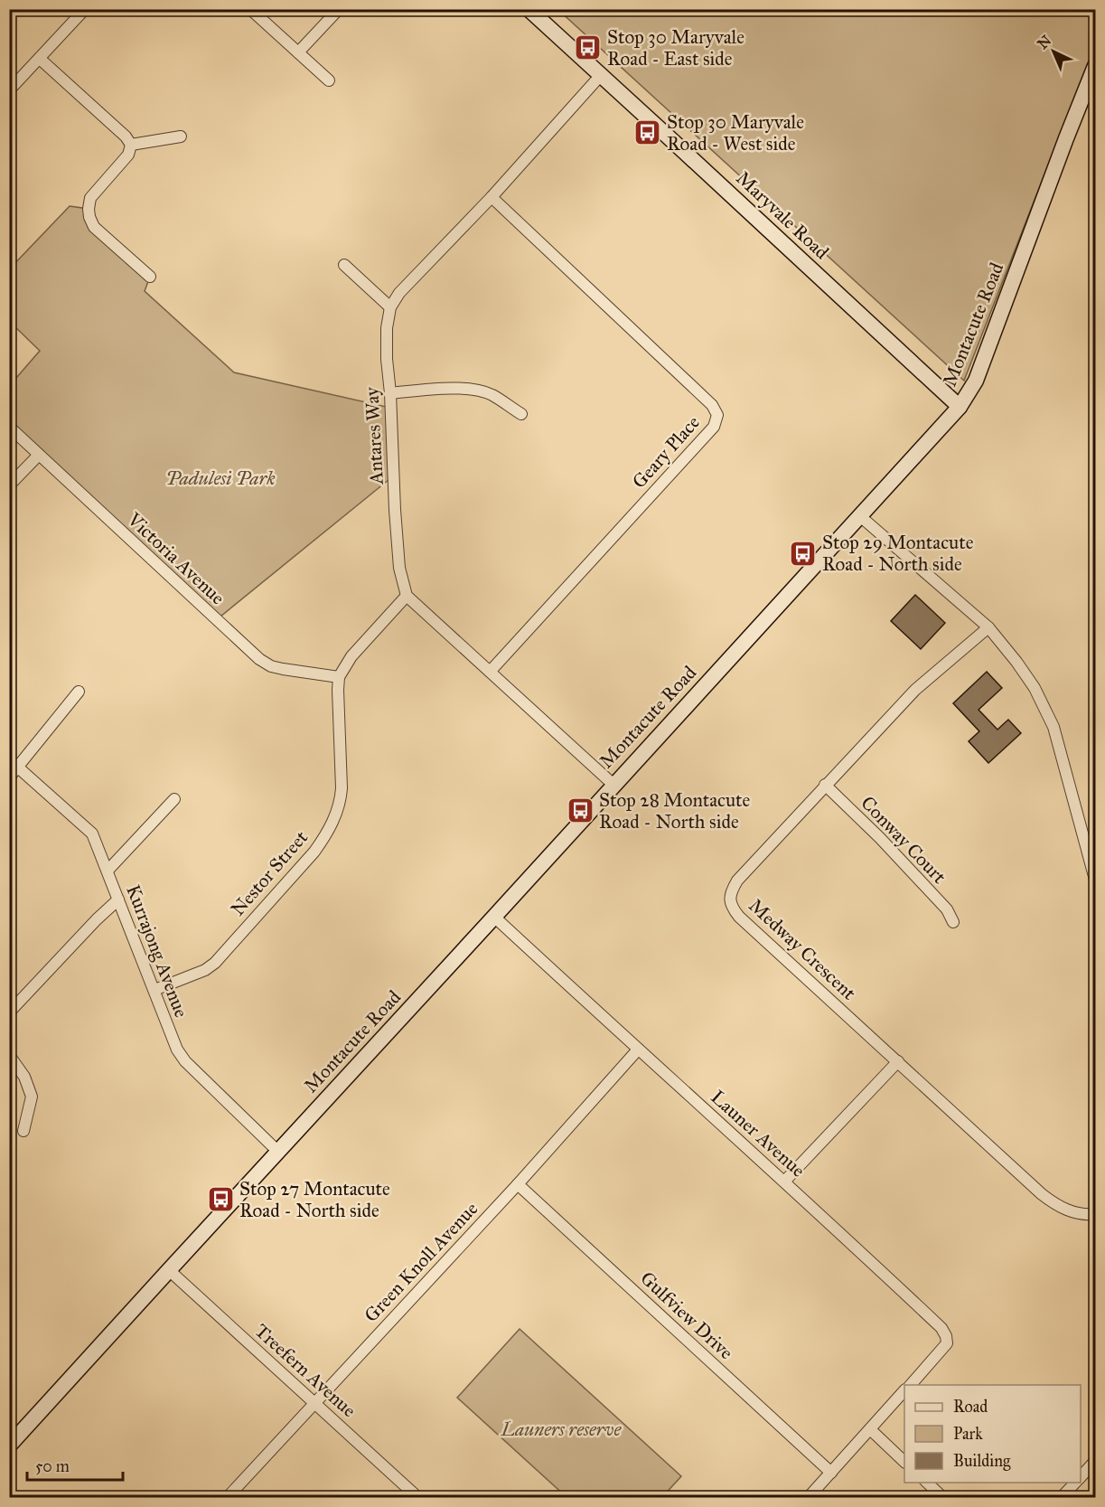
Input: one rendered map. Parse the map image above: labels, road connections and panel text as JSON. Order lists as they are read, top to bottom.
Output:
{
  "streets": {
    "main road": ["Maryvale Road", "Montacute Road"],
    "street": [
      "Antares Way",
      "Geary Place",
      "Victoria Avenue",
      "Conway Court",
      "Nestor Street",
      "Medway Crescent",
      "Kurrajong Avenue",
      "Launer Avenue",
      "Green Knoll Avenue",
      "Gulfview Drive",
      "Treefern Avenue"
    ]
  },
  "crossings": [
    ["Maryvale Road", "Montacute Road"],
    ["Maryvale Road", "Antares Way"],
    ["Montacute Road", "Kurrajong Avenue"],
    ["Montacute Road", "Launer Avenue"],
    ["Montacute Road", "Treefern Avenue"],
    ["Antares Way", "Geary Place"],
    ["Victoria Avenue", "Nestor Street"],
    ["Conway Court", "Medway Crescent"],
    ["Nestor Street", "Kurrajong Avenue"],
    ["Launer Avenue", "Green Knoll Avenue"],
    ["Green Knoll Avenue", "Gulfview Drive"],
    ["Green Knoll Avenue", "Treefern Avenue"]
  ],
  "parks": ["Padulesi Park", "Launers reserve"],
  "places": {
    "bus stop": [
      "Stop 30 Maryvale Road - East side",
      "Stop 30 Maryvale Road - West side",
      "Stop 29 Montacute Road - North side",
      "Stop 28 Montacute Road - North side",
      "Stop 27 Montacute Road - North side"
    ]
  },
  "legend": ["Road", "Park", "Building"],
  "scale_bar": "50 m",
  "north": "top left"
}
